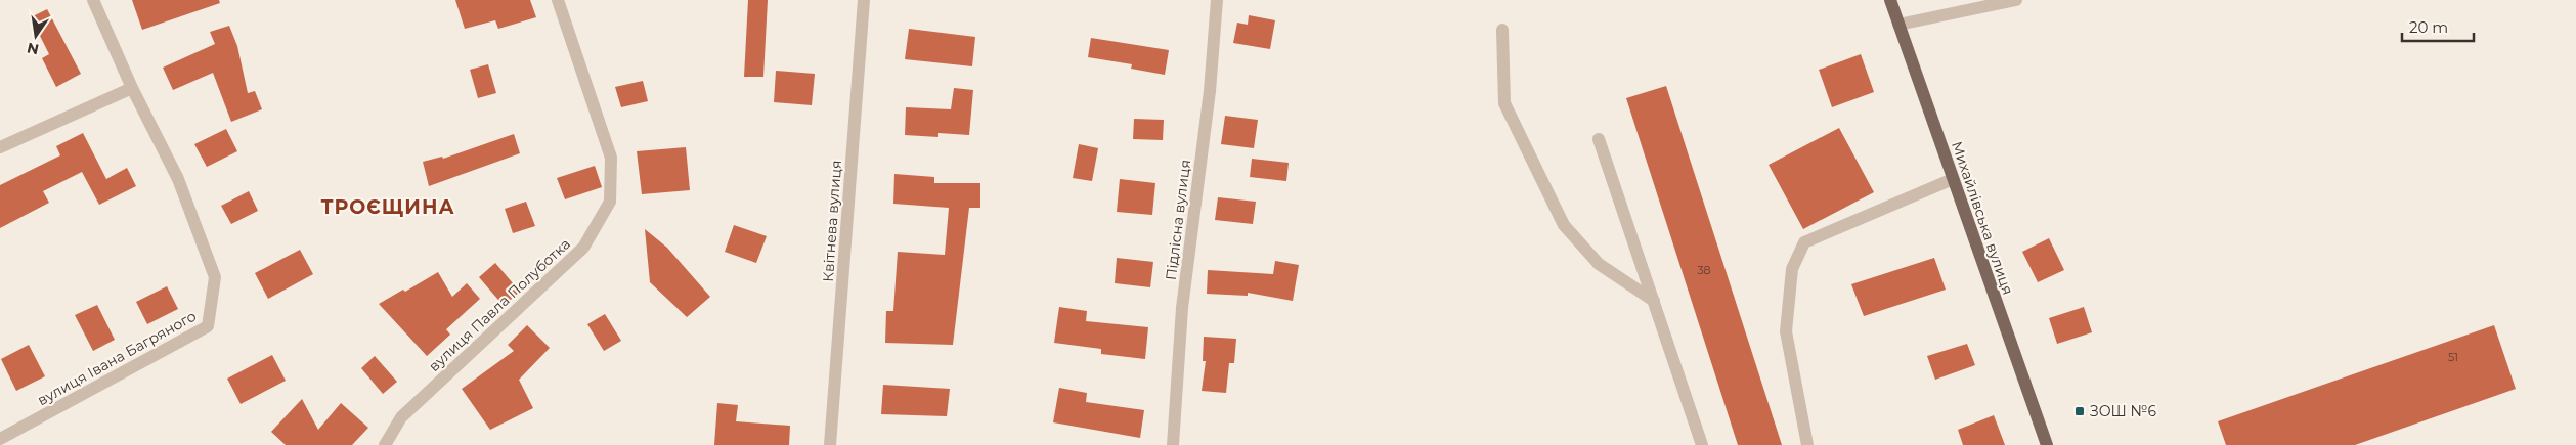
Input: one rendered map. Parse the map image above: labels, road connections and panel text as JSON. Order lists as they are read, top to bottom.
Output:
{
  "streets": {
    "main road": ["Михайлівська вулиця"],
    "street": [
      "Підлісна вулиця",
      "Квітнева вулиця",
      "вулиця Павла Полуботка",
      "вулиця Івана Багряного"
    ]
  },
  "districts": ["ТРОЄЩИНА"],
  "places": {
    "transit": ["ЗОШ №6"]
  },
  "house_numbers": ["38", "51"],
  "scale_bar": "20 m",
  "north": "bottom"
}
